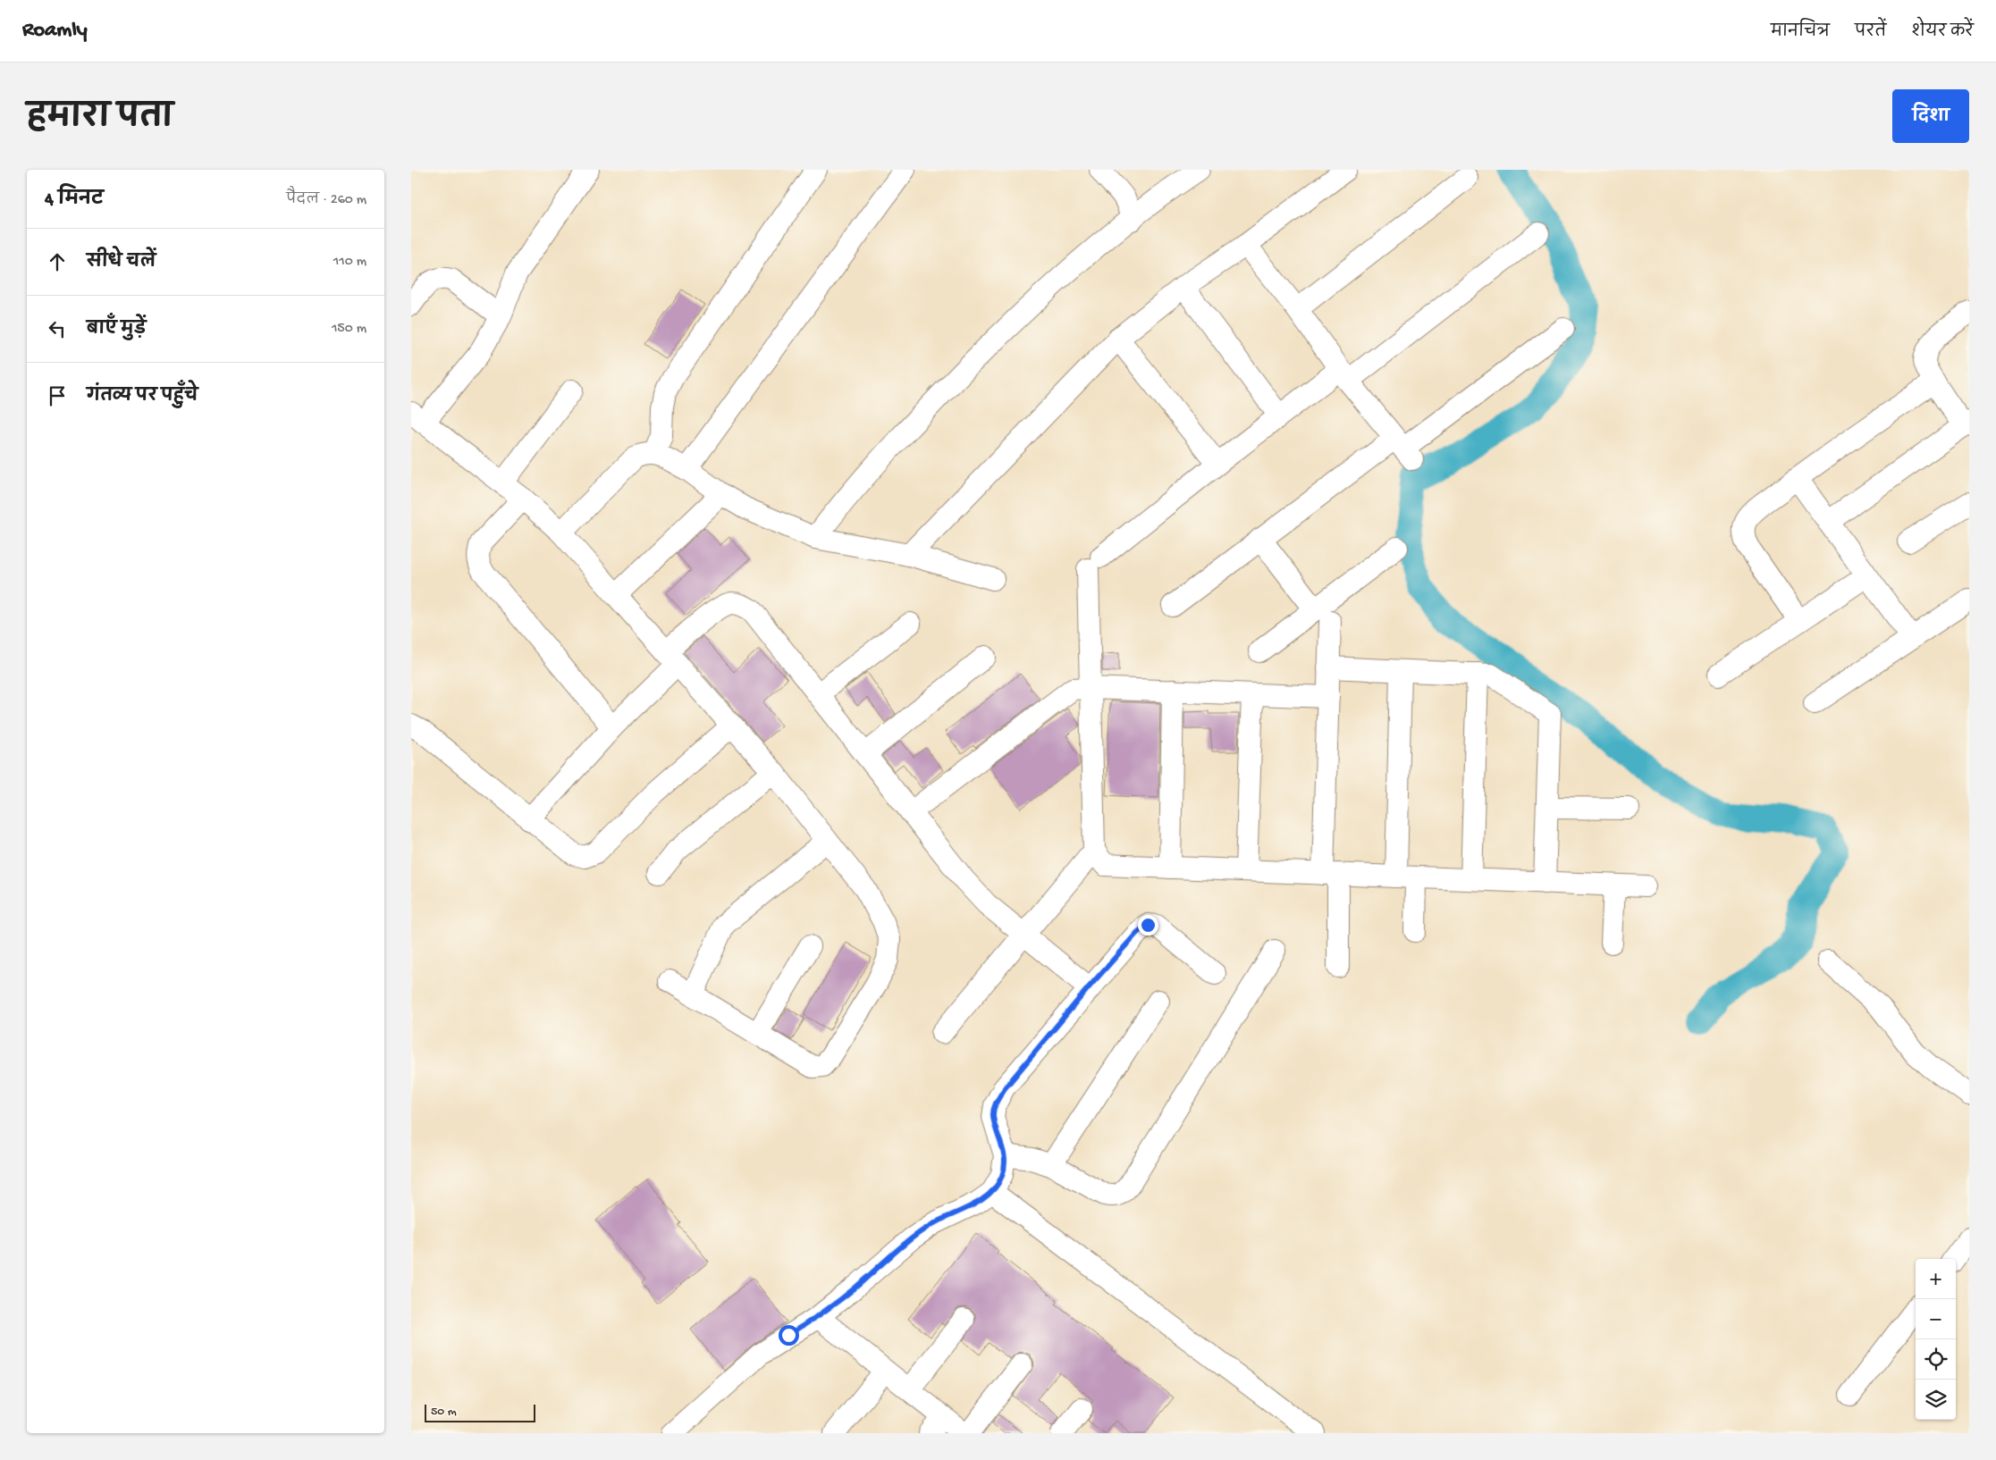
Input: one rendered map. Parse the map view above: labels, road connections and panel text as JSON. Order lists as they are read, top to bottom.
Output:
{
  "scale_bar": "50 m",
  "page": {
    "header": "Roamly",
    "nav": ["मानचित्र", "परतें", "शेयर करें"],
    "title": "हमारा पता",
    "buttons": "दिशा",
    "heading": ["4 मिनट", "पैदल · 260 m"],
    "list": [
      ["सीधे चलें", "110 m"],
      ["बाएँ मुड़ें", "150 m"],
      "गंतव्य पर पहुँचे"
    ],
    "map_buttons": ["+", "−"],
    "scale": "50 m"
  }
}
